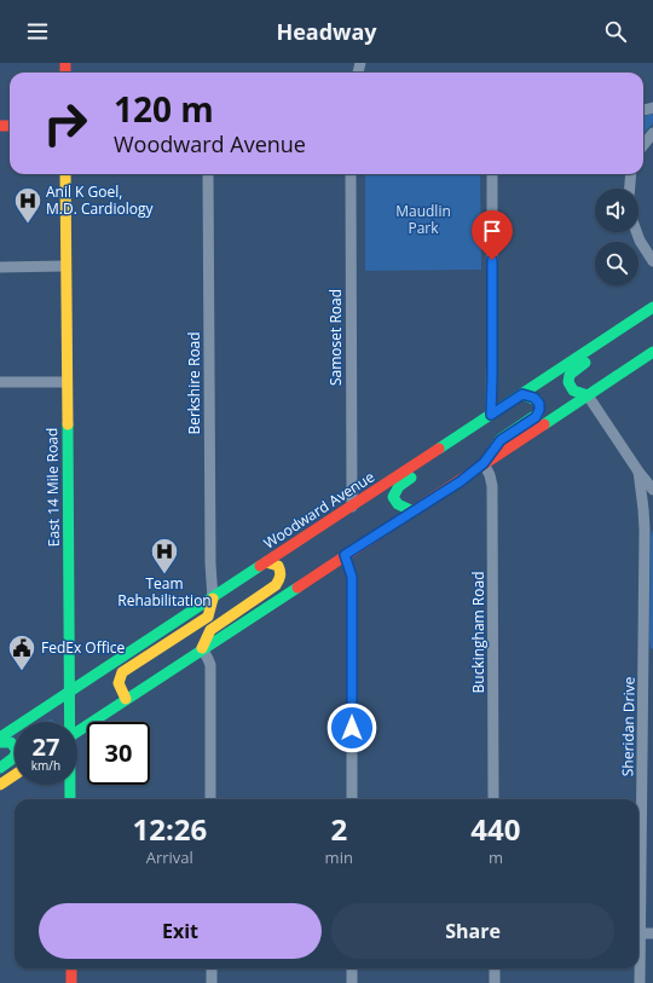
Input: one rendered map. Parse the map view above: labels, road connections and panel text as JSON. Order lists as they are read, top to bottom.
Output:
{
  "streets": {
    "main road": ["East 14 Mile Road", "Woodward Avenue"],
    "street": [
      "Samoset Road",
      "Berkshire Road",
      "Buckingham Road",
      "Sheridan Drive"
    ]
  },
  "crossings": [
    ["Samoset Road", "Woodward Avenue"],
    ["Berkshire Road", "Woodward Avenue"],
    ["East 14 Mile Road", "Woodward Avenue"]
  ],
  "parks": ["Maudlin Park"],
  "places": {
    "hospital": ["Anil K Goel, M.D. Cardiology", "Team Rehabilitation"],
    "public building": ["FedEx Office"]
  },
  "page": {
    "header": "Headway",
    "turn": ["120 m", "Woodward Avenue"],
    "speed": "27 km/h",
    "limit": "30",
    "eta": [
      "12:26",
      "Arrival",
      "2",
      "min",
      "440",
      "m"
    ],
    "buttons": ["Exit", "Share"]
  }
}
